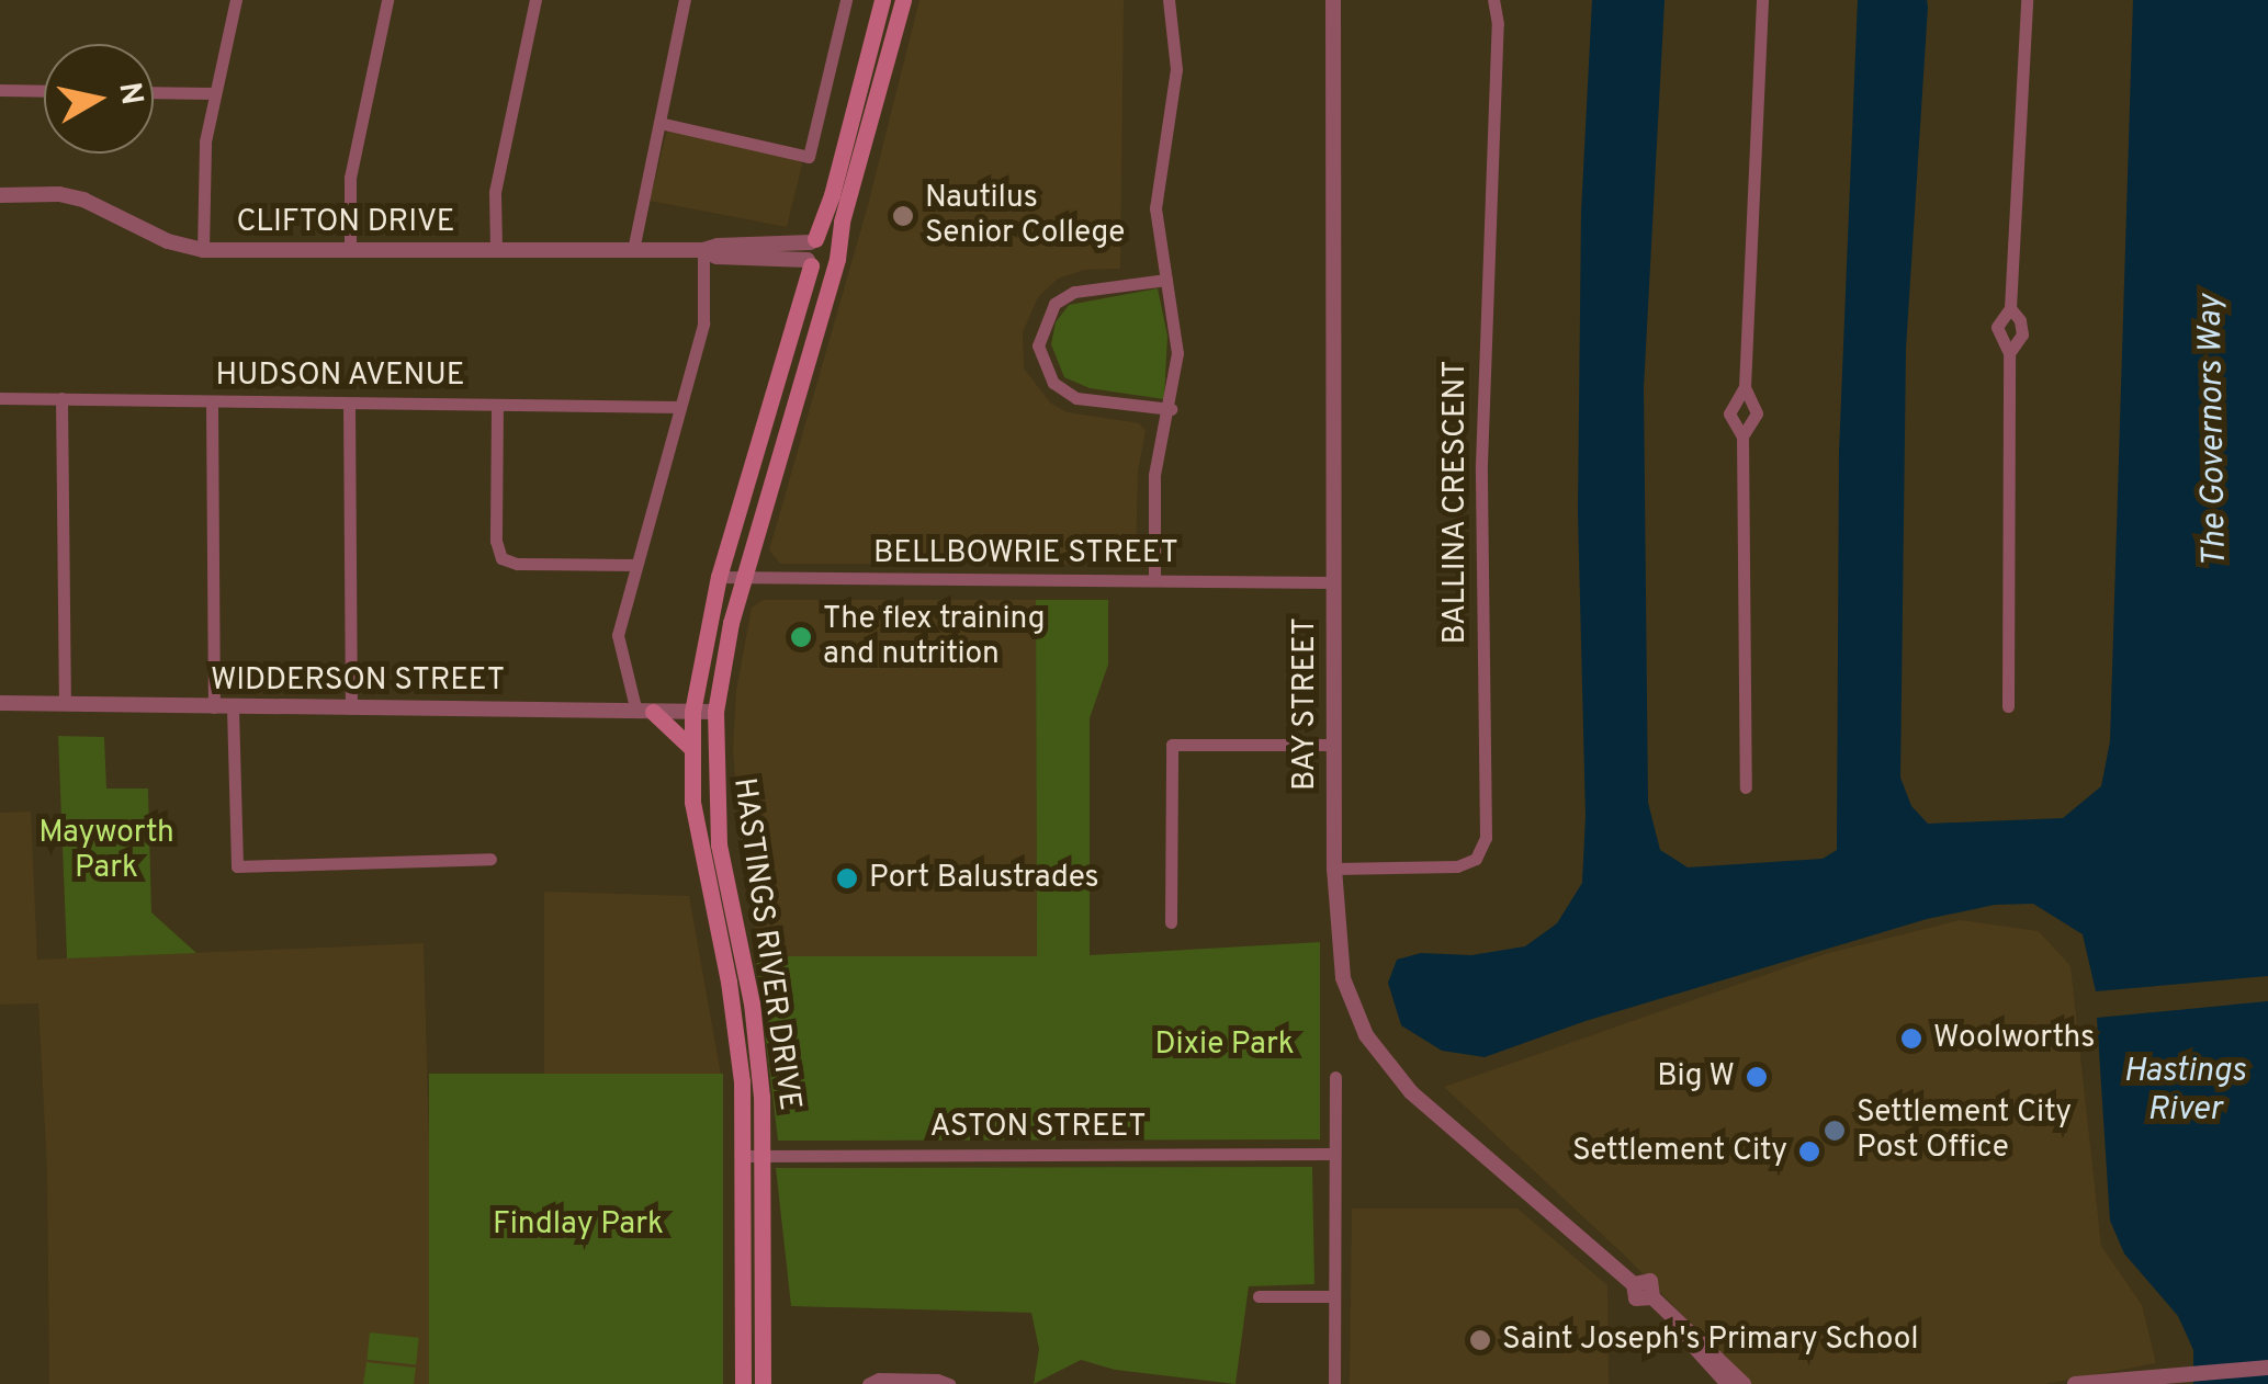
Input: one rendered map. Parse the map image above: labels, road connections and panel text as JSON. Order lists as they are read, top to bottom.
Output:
{
  "streets": {
    "main road": ["HASTINGS RIVER DRIVE"],
    "street": [
      "CLIFTON DRIVE",
      "HUDSON AVENUE",
      "BALLINA CRESCENT",
      "BELLBOWRIE STREET",
      "WIDDERSON STREET",
      "BAY STREET",
      "ASTON STREET"
    ]
  },
  "crossings": [
    ["CLIFTON DRIVE", "HASTINGS RIVER DRIVE"],
    ["BALLINA CRESCENT", "BAY STREET"],
    ["BELLBOWRIE STREET", "BAY STREET"],
    ["BELLBOWRIE STREET", "HASTINGS RIVER DRIVE"],
    ["WIDDERSON STREET", "HASTINGS RIVER DRIVE"],
    ["HASTINGS RIVER DRIVE", "ASTON STREET"]
  ],
  "water": ["The Governors Way", "Hastings River"],
  "parks": ["Mayworth Park", "Dixie Park", "Findlay Park"],
  "places": [
    "Nautilus Senior College",
    "The flex training and nutrition",
    "Port Balustrades",
    "Woolworths",
    "Big W",
    "Settlement City Post Office",
    "Settlement City",
    "Saint Joseph's Primary School"
  ],
  "north": "right"
}
